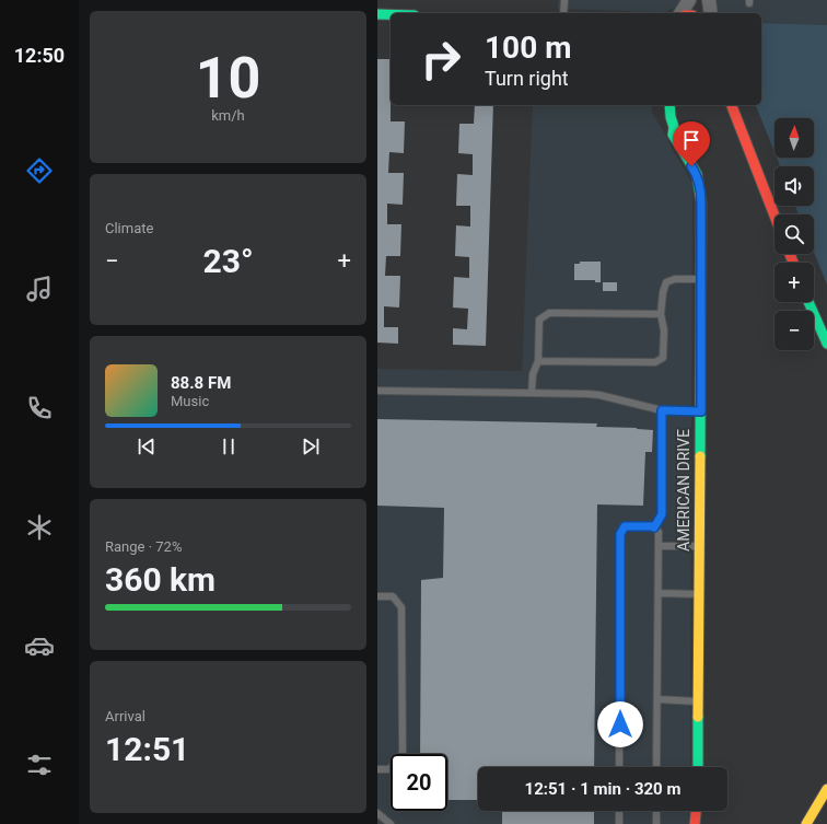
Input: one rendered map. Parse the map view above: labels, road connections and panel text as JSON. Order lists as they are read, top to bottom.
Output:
{
  "streets": {
    "main road": ["AMERICAN DRIVE"]
  },
  "north": "top",
  "page": {
    "tabs": "12:50",
    "tile": [
      ["10", "km/h"],
      "Climate",
      ["Range · 72%", "360 km"],
      ["Arrival", "12:51"]
    ],
    "turn": ["100 m", "Turn right"],
    "map_buttons": ["+", "−"],
    "heat": ["−", "23°", "+"],
    "song": ["88.8 FM", "Music"],
    "limit": "20",
    "trip": "12:51 · 1 min · 320 m"
  }
}
